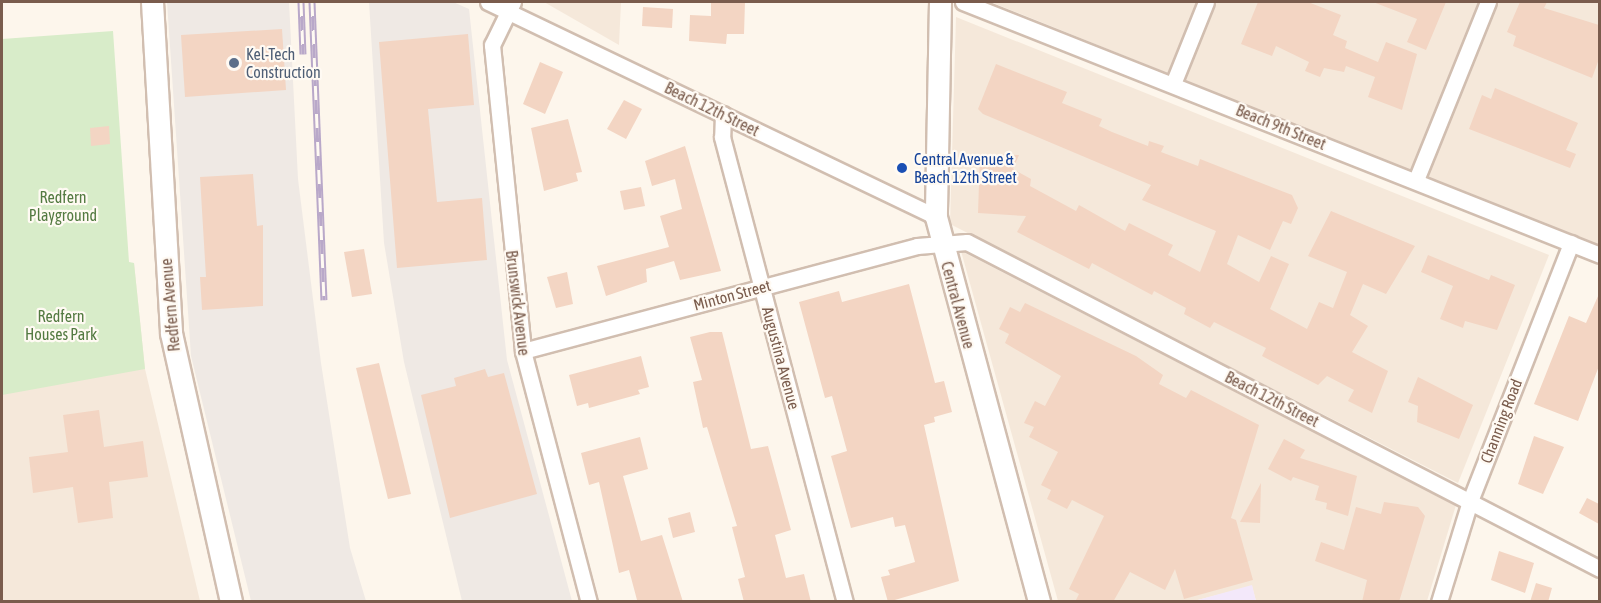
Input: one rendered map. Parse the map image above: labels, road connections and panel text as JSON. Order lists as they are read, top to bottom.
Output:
{
  "streets": {
    "street": [
      "Beach 12th Street",
      "Beach 9th Street",
      "Minton Street",
      "Brunswick Avenue",
      "Redfern Avenue",
      "Central Avenue",
      "Augustina Avenue",
      "Channing Road"
    ]
  },
  "crossings": [
    ["Beach 12th Street", "Minton Street"],
    ["Beach 12th Street", "Brunswick Avenue"],
    ["Beach 12th Street", "Central Avenue"],
    ["Beach 12th Street", "Augustina Avenue"],
    ["Beach 12th Street", "Channing Road"],
    ["Beach 9th Street", "Channing Road"],
    ["Minton Street", "Brunswick Avenue"],
    ["Minton Street", "Central Avenue"],
    ["Minton Street", "Augustina Avenue"]
  ],
  "parks": ["Redfern Playground", "Redfern Houses Park"],
  "places": ["Kel-Tech Construction", "Central Avenue & Beach 12th Street"]
}
